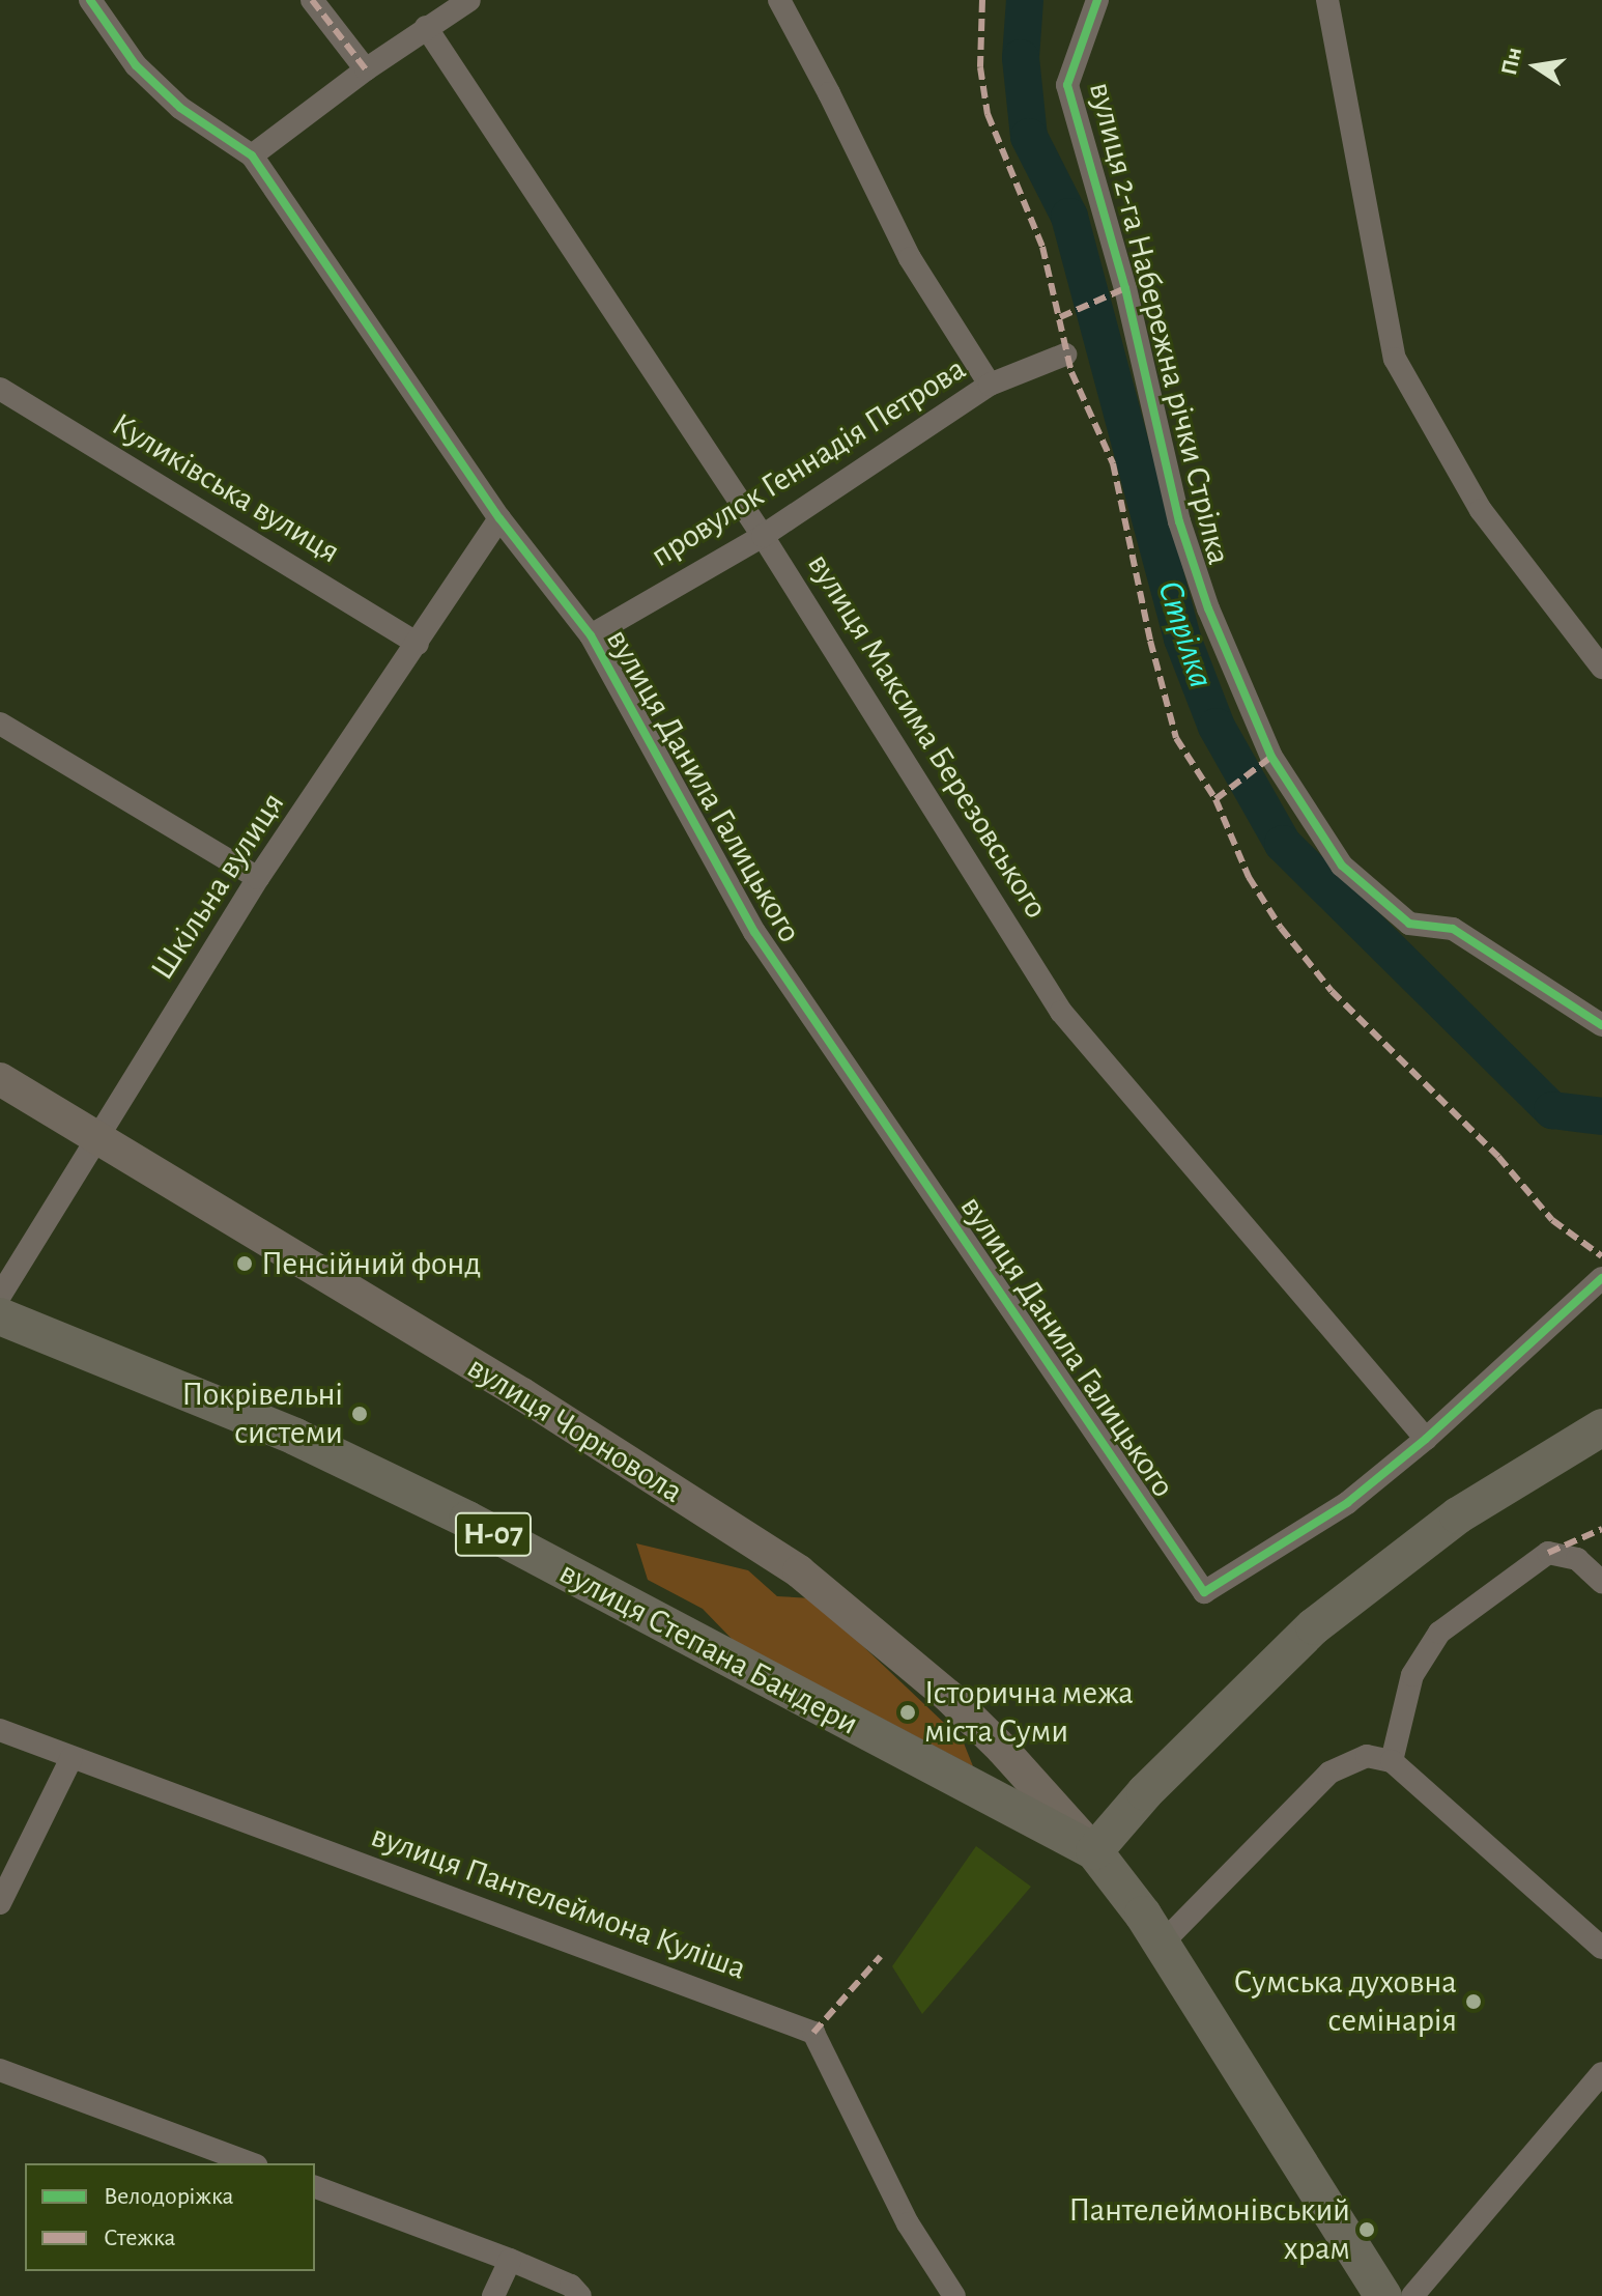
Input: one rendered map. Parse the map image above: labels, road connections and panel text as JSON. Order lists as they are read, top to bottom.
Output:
{
  "streets": {
    "main road": ["вулиця Чорновола", "Н-07", "вулиця Степана Бандери"],
    "street": [
      "вулиця 2-га Набережна річки Стрілка",
      "провулок Геннадія Петрова",
      "Куликівська вулиця",
      "вулиця Максима Березовського",
      "вулиця Данила Галицького",
      "Шкільна вулиця",
      "вулиця Пантелеймона Куліша"
    ]
  },
  "crossings": [
    ["провулок Геннадія Петрова", "вулиця Максима Березовського"],
    ["провулок Геннадія Петрова", "вулиця Данила Галицького"],
    ["Куликівська вулиця", "Шкільна вулиця"],
    ["вулиця Максима Березовського", "вулиця Данила Галицького"],
    ["вулиця Данила Галицького", "Шкільна вулиця"],
    ["Шкільна вулиця", "вулиця Чорновола"],
    ["вулиця Чорновола", "Н-07"],
    ["вулиця Чорновола", "вулиця Степана Бандери"],
    ["Н-07", "вулиця Степана Бандери"]
  ],
  "water": ["Стрілка"],
  "places": [
    "Пенсійний фонд",
    "Покрівельні системи",
    "Історична межа міста Суми",
    "Сумська духовна семінарія",
    "Пантелеймонівський храм"
  ],
  "legend": ["Велодоріжка", "Стежка"],
  "north": "left"
}
